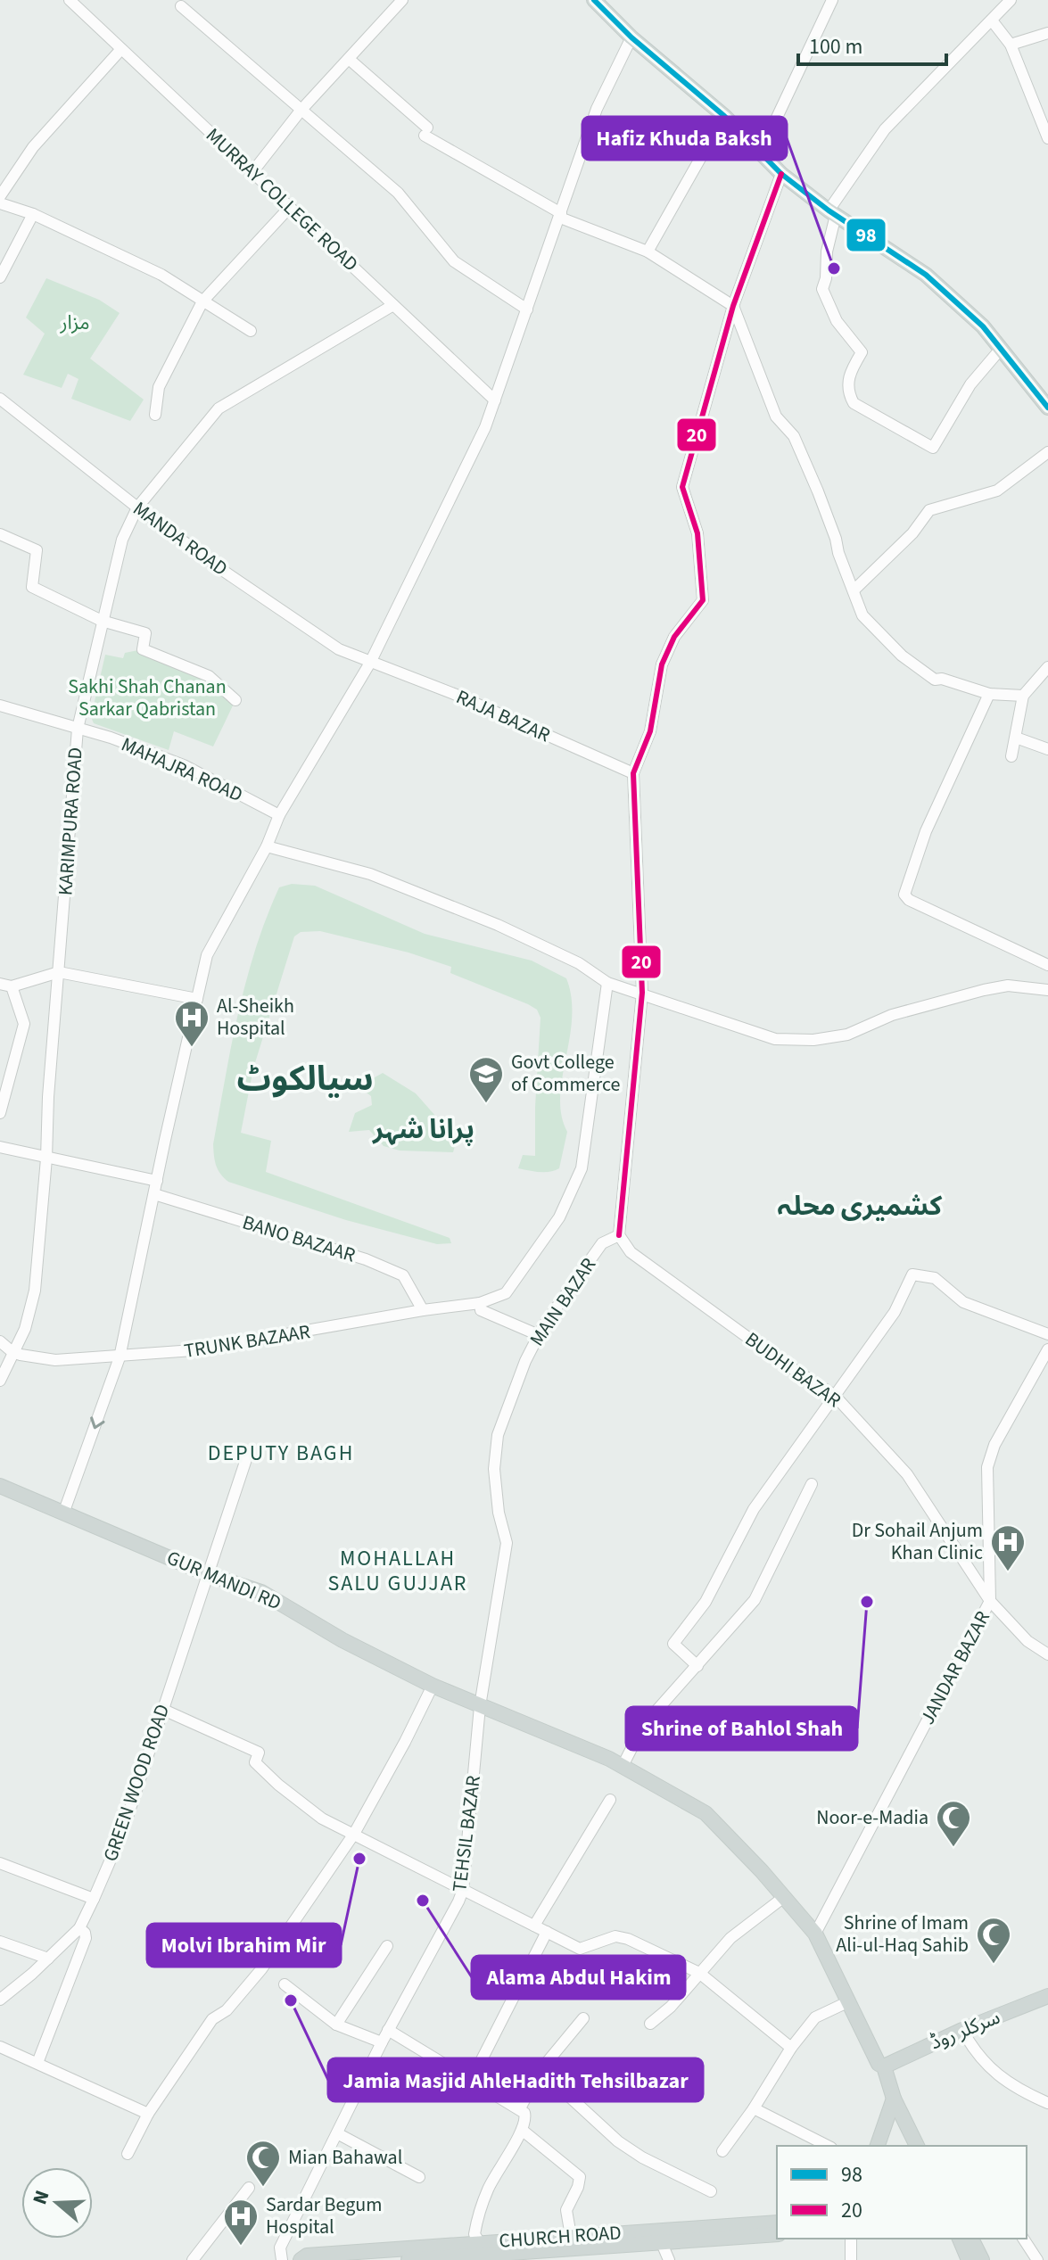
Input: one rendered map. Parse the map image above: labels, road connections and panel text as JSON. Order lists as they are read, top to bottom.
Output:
{
  "streets": {
    "main road": ["GUR MANDI RD", "سرکلر روڈ", "CHURCH ROAD"],
    "street": [
      "MURRAY COLLEGE ROAD",
      "MANDA ROAD",
      "RAJA BAZAR",
      "MAHAJRA ROAD",
      "KARIMPURA ROAD",
      "BANO BAZAAR",
      "MAIN BAZAR",
      "TRUNK BAZAAR",
      "BUDHI BAZAR",
      "JANDAR BAZAR",
      "GREEN WOOD ROAD",
      "TEHSIL BAZAR"
    ]
  },
  "crossings": [
    ["MURRAY COLLEGE ROAD", "KARIMPURA ROAD"],
    ["MANDA ROAD", "RAJA BAZAR"],
    ["MANDA ROAD", "KARIMPURA ROAD"],
    ["MAHAJRA ROAD", "KARIMPURA ROAD"],
    ["KARIMPURA ROAD", "TRUNK BAZAAR"],
    ["BANO BAZAAR", "TRUNK BAZAAR"],
    ["MAIN BAZAR", "BUDHI BAZAR"],
    ["MAIN BAZAR", "GUR MANDI RD"],
    ["MAIN BAZAR", "TEHSIL BAZAR"],
    ["BUDHI BAZAR", "JANDAR BAZAR"],
    ["GUR MANDI RD", "JANDAR BAZAR"],
    ["GUR MANDI RD", "GREEN WOOD ROAD"],
    ["GUR MANDI RD", "TEHSIL BAZAR"],
    ["GUR MANDI RD", "سرکلر روڈ"]
  ],
  "districts": [
    "سیالکوٹ",
    "پرانا شہر",
    "کشمیری محلہ",
    "DEPUTY BAGH",
    "MOHALLAH SALU GUJJAR"
  ],
  "parks": ["مزار", "Sakhi Shah Chanan Sarkar Qabristan"],
  "places": {
    "other": [
      "Hafiz Khuda Baksh",
      "Shrine of Bahlol Shah",
      "Molvi Ibrahim Mir",
      "Alama Abdul Hakim",
      "Jamia Masjid AhleHadith Tehsilbazar"
    ],
    "hospital": ["Al-Sheikh Hospital", "Dr Sohail Anjum Khan Clinic", "Sardar Begum Hospital"],
    "school or university": ["Govt College of Commerce"],
    "mosque": ["Noor-e-Madia", "Shrine of Imam Ali-ul-Haq Sahib", "Mian Bahawal"]
  },
  "lines": ["transit line 98", "transit line 20"],
  "legend": ["98", "20"],
  "scale_bar": "100 m",
  "north": "left"
}
